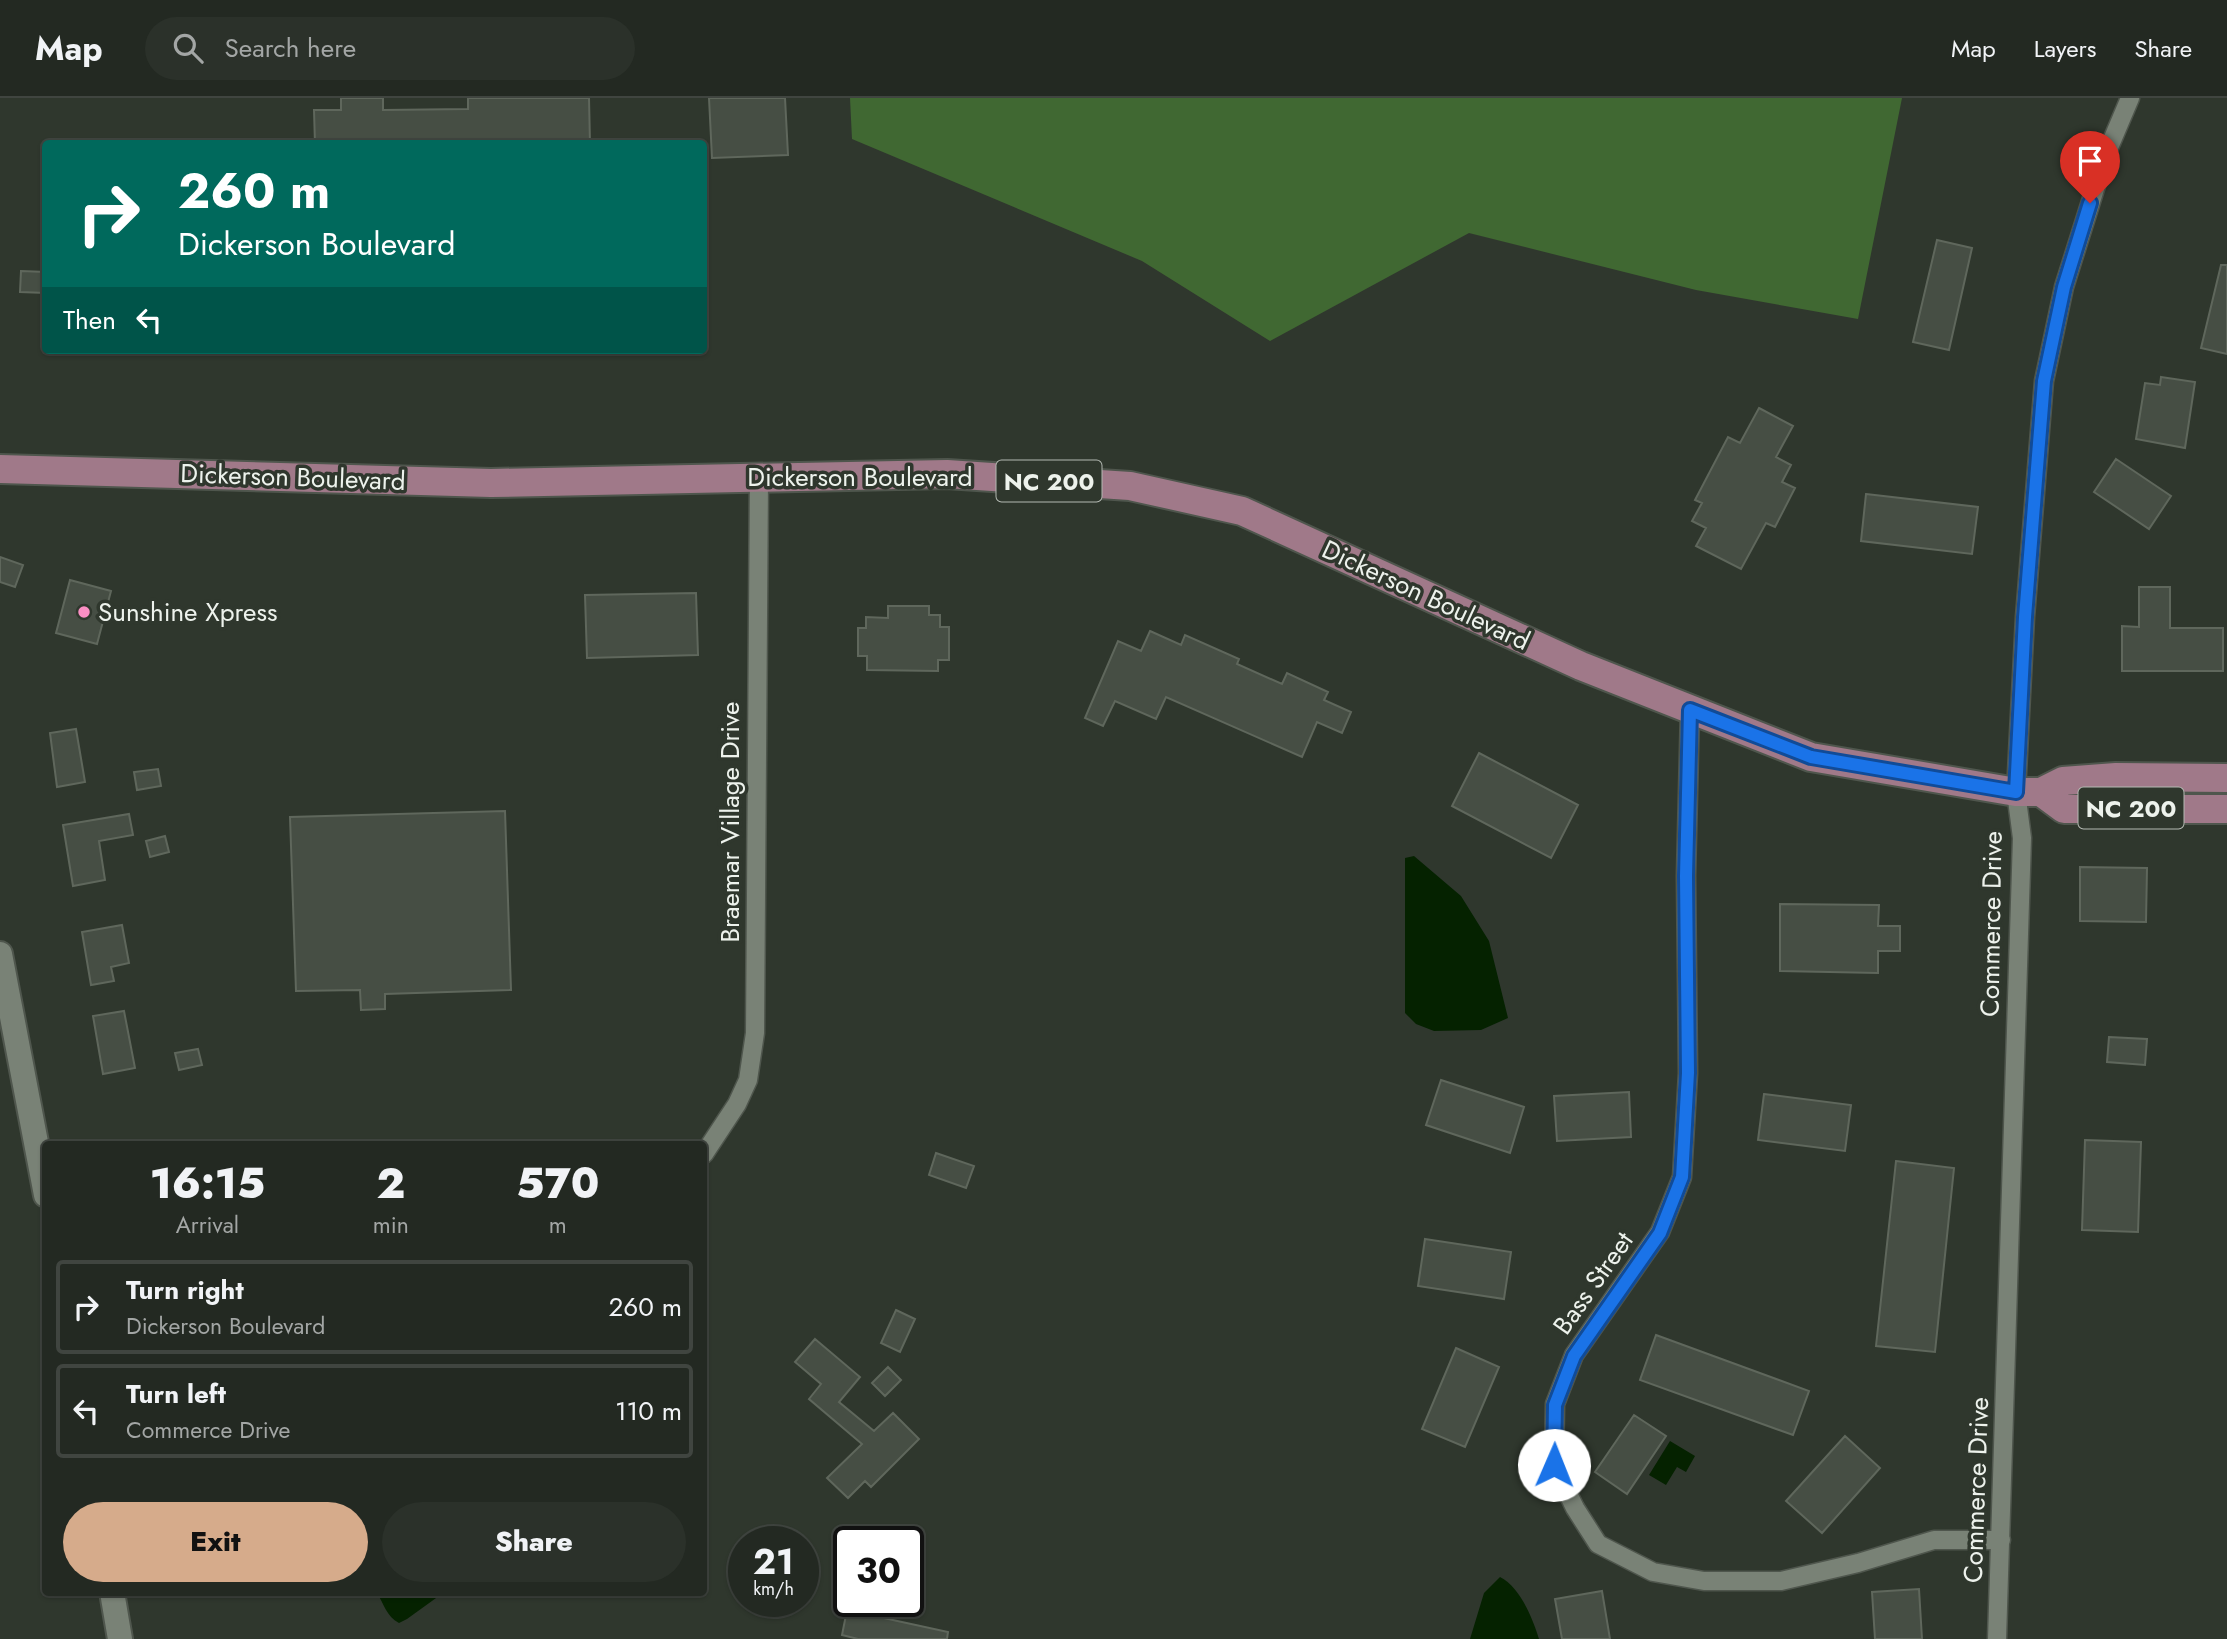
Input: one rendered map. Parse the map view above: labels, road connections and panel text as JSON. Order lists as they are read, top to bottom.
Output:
{
  "streets": {
    "main road": ["Dickerson Boulevard", "NC 200"],
    "street": ["Braemar Village Drive", "Commerce Drive", "Bass Street"]
  },
  "crossings": [
    ["Dickerson Boulevard", "Braemar Village Drive"],
    ["Dickerson Boulevard", "Commerce Drive"],
    ["Dickerson Boulevard", "Bass Street"],
    ["Commerce Drive", "Bass Street"]
  ],
  "places": ["Sunshine Xpress"],
  "page": {
    "header": "Map",
    "search": "Search here",
    "nav": ["Map", "Layers", "Share"],
    "turn": ["260 m", "Dickerson Boulevard"],
    "then": "Then",
    "eta": [
      "16:15",
      "Arrival",
      "2",
      "min",
      "570",
      "m"
    ],
    "list": [
      {
        "name": "Turn right",
        "note": "Dickerson Boulevard",
        "value": "260 m"
      },
      {
        "name": "Turn left",
        "note": "Commerce Drive",
        "value": "110 m"
      }
    ],
    "buttons": ["Exit", "Share"],
    "speed": "21 km/h",
    "limit": "30"
  }
}
